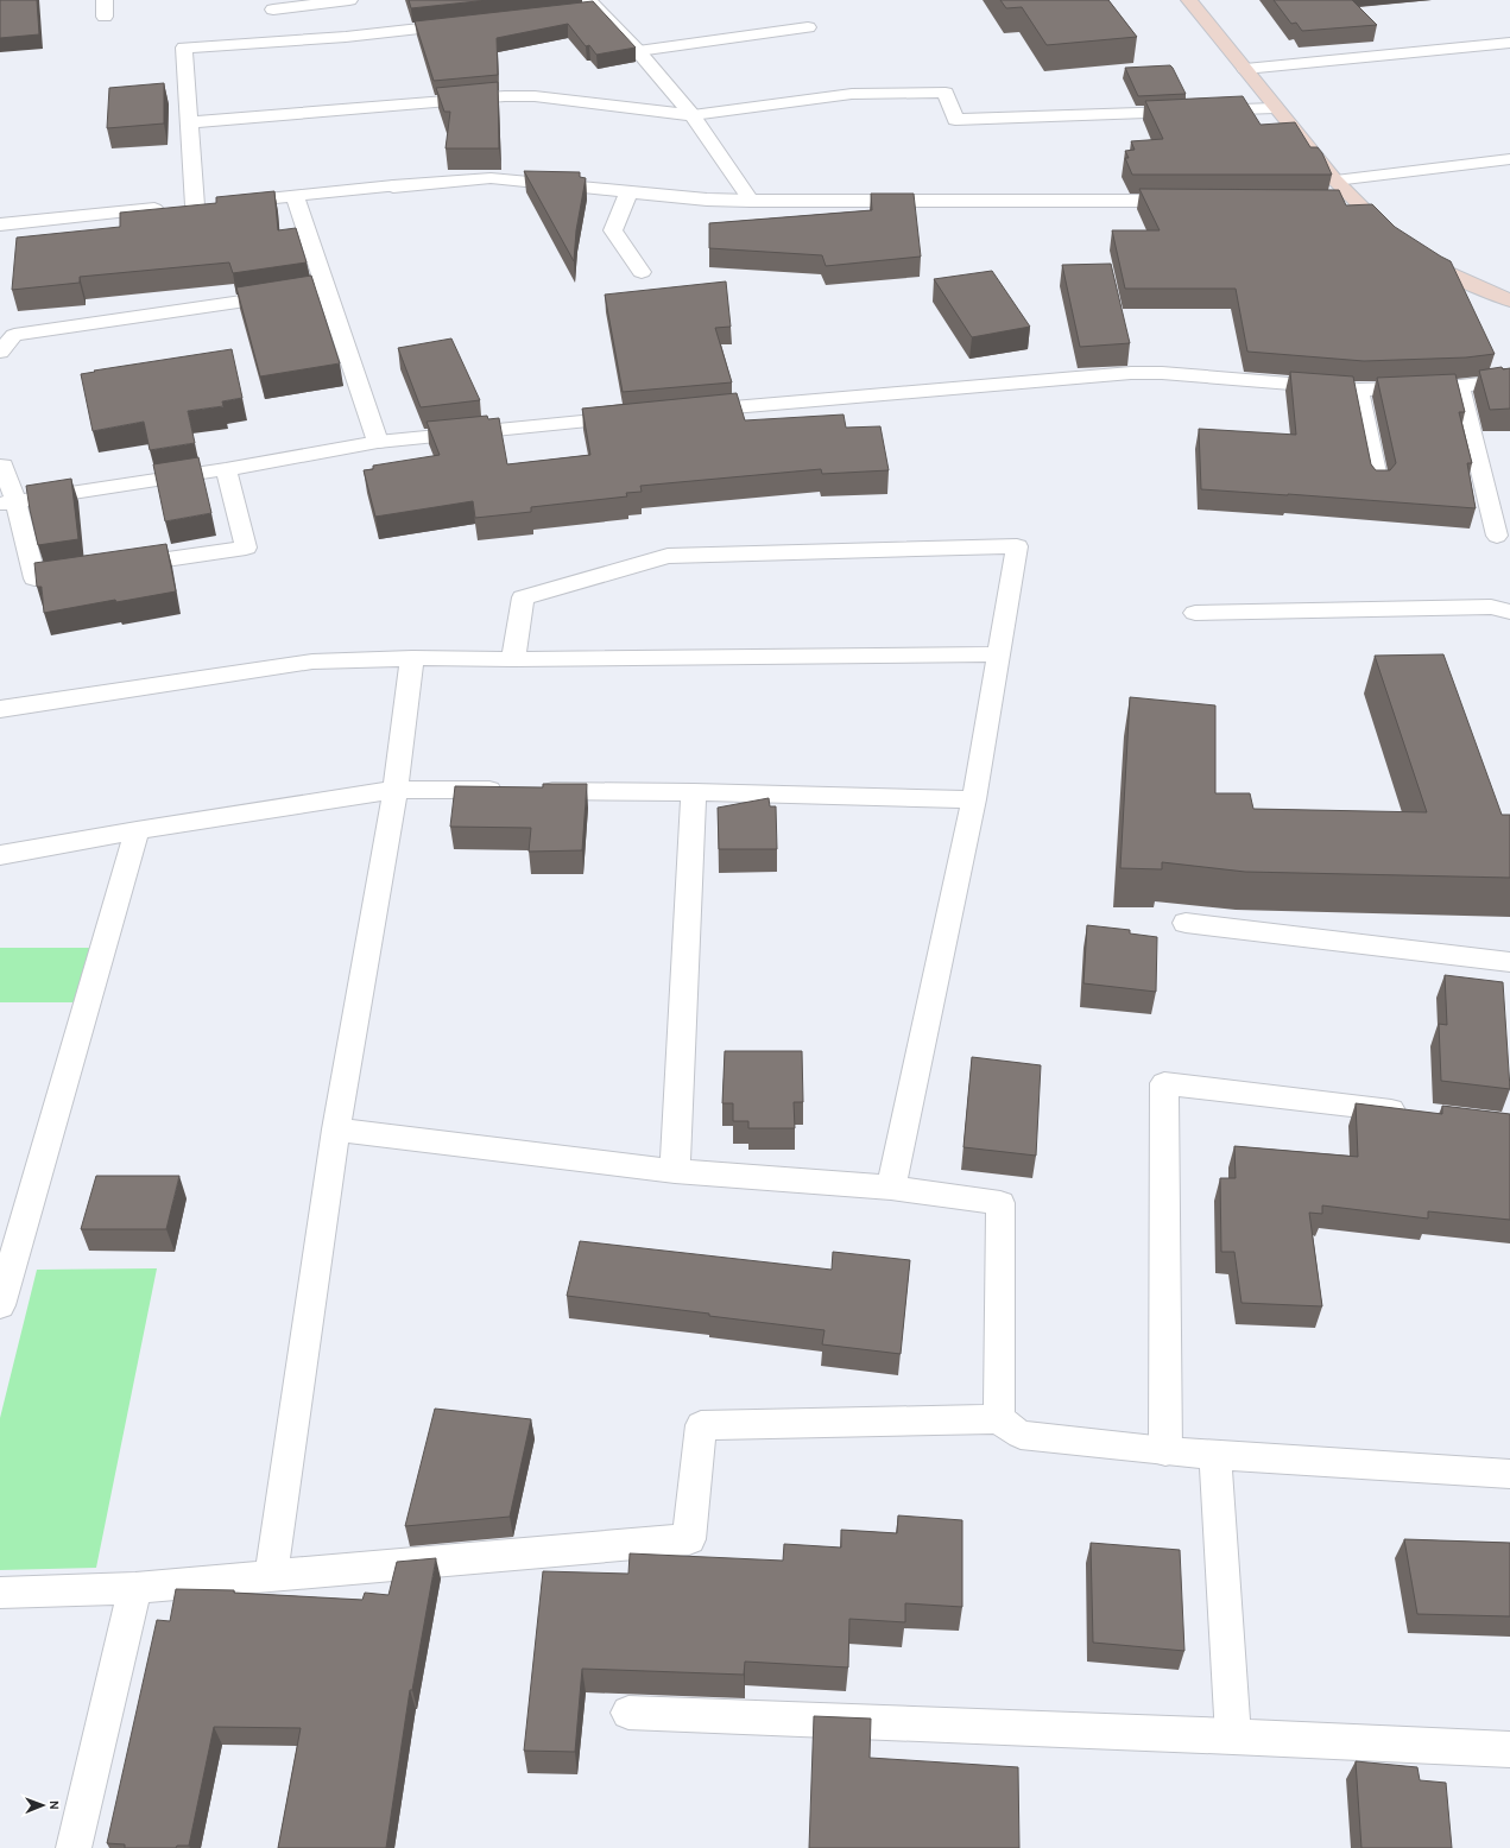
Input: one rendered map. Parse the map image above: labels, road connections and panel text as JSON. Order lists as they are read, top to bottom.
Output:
{
  "north": "right"
}
